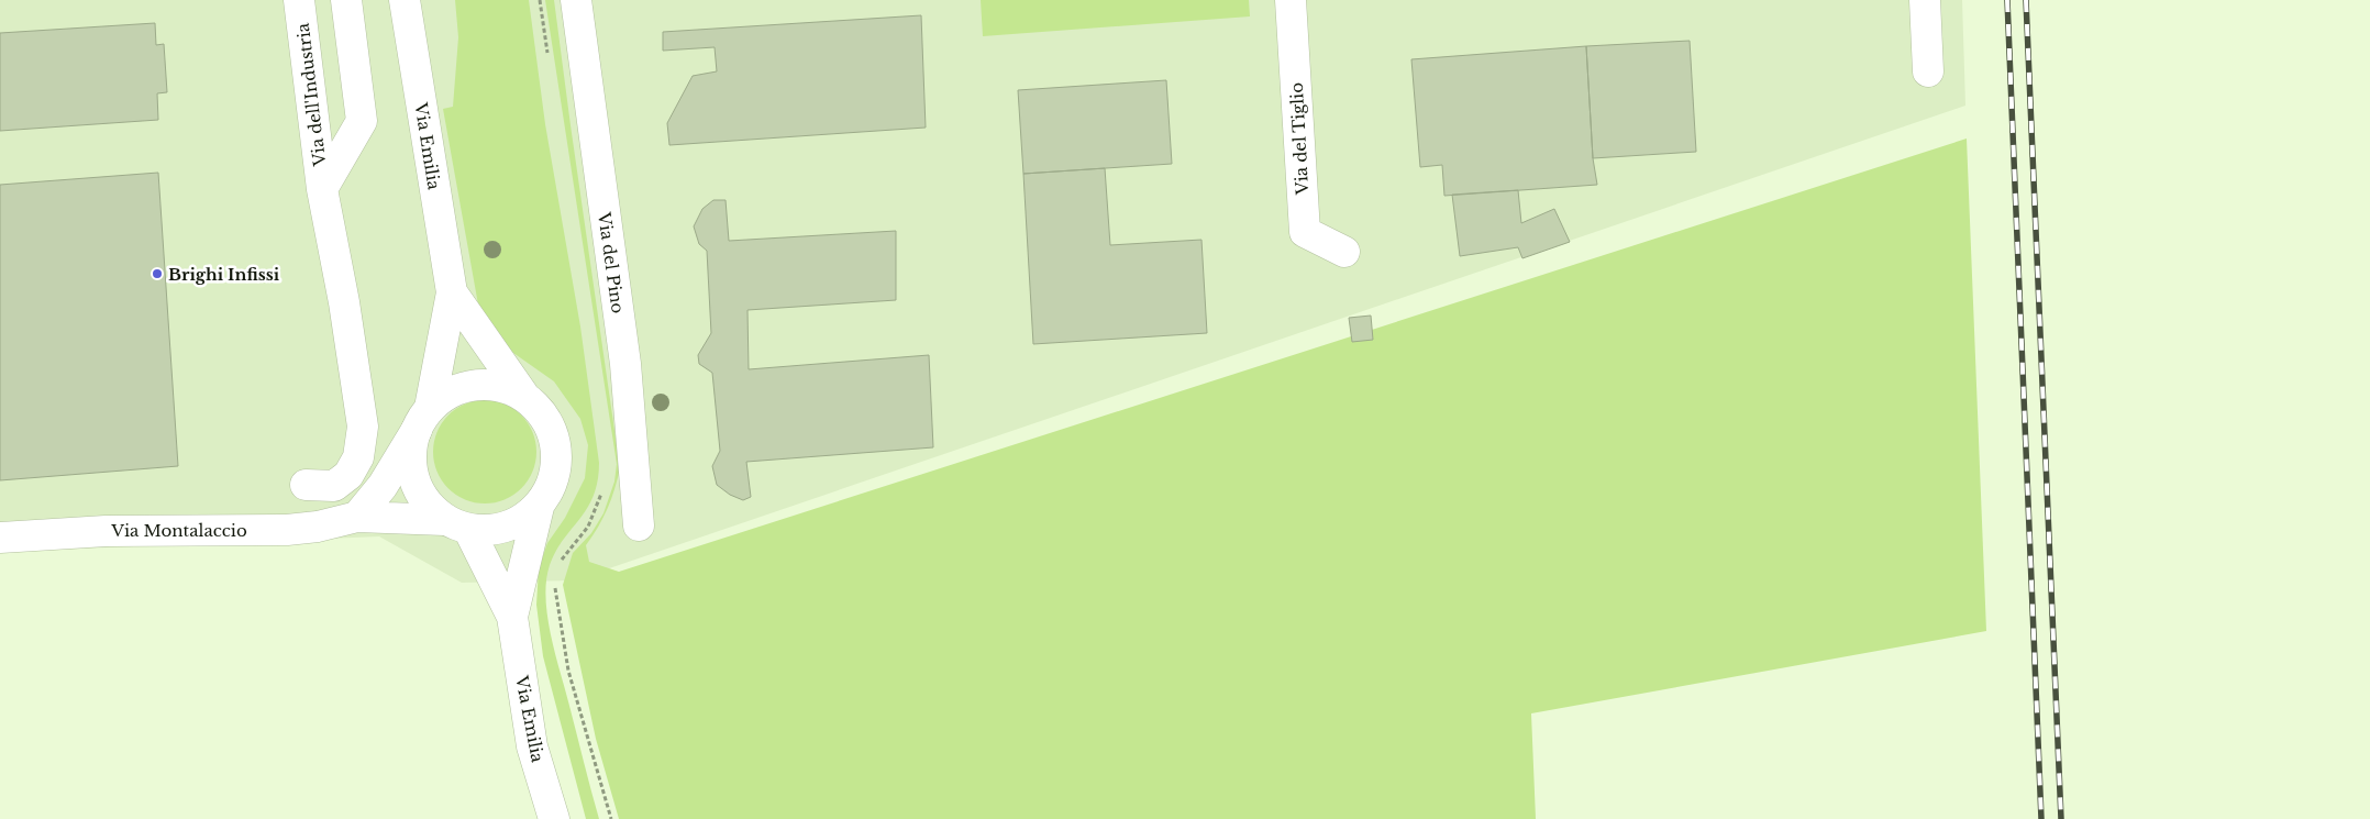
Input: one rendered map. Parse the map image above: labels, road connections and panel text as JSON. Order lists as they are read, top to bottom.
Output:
{
  "streets": {
    "street": [
      "Via dell'Industria",
      "Via del Tiglio",
      "Via Emilia",
      "Via del Pino",
      "Via Montalaccio"
    ]
  },
  "crossings": [
    ["Via Emilia", "Via Montalaccio"]
  ],
  "places": ["Brighi Infissi"]
}
